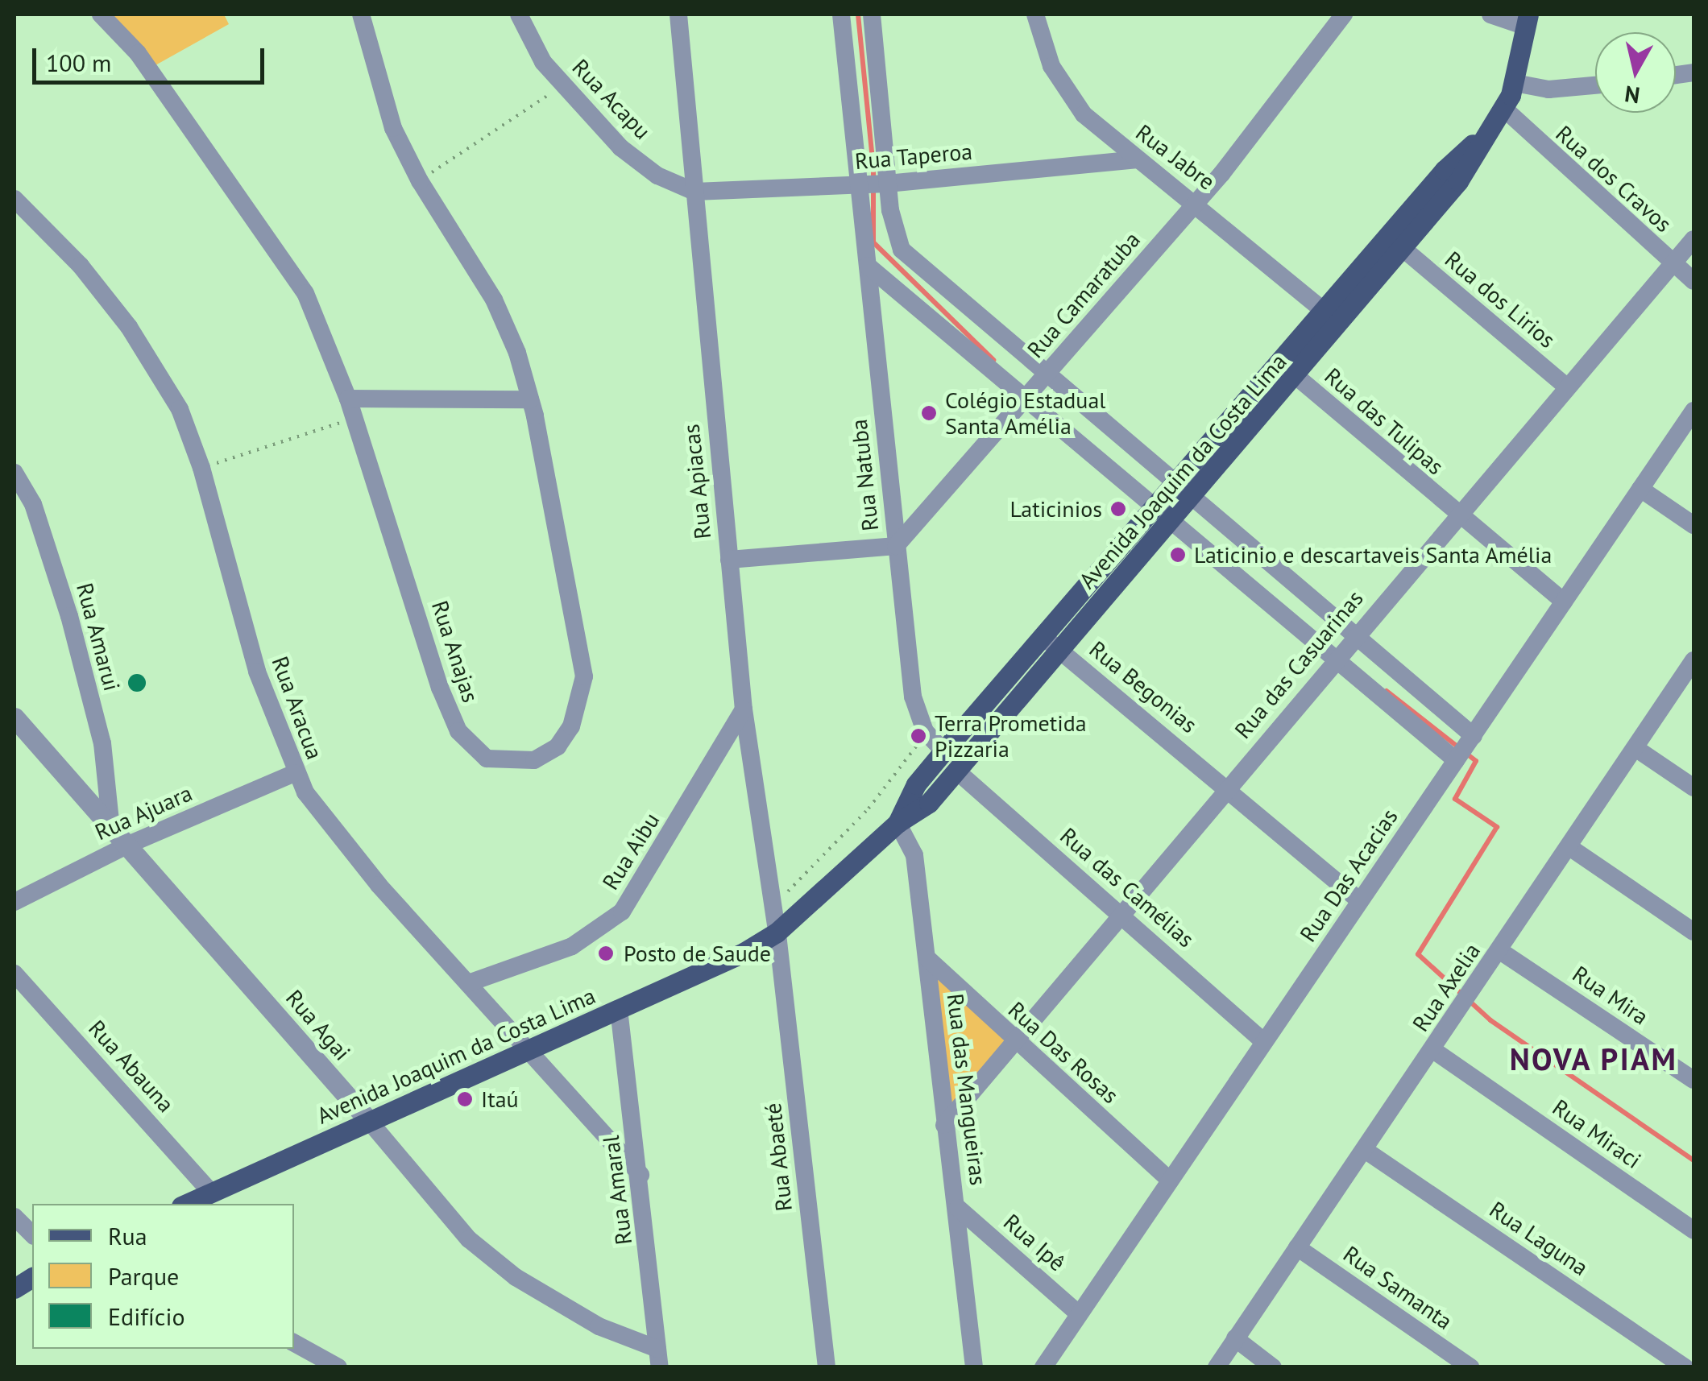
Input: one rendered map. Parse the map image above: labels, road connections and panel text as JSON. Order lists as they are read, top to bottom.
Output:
{
  "streets": {
    "main road": ["Avenida Joaquim da Costa Lima"],
    "street": [
      "Rua Acapu",
      "Rua Taperoa",
      "Rua Jabre",
      "Rua dos Cravos",
      "Rua Camaratuba",
      "Rua dos Lirios",
      "Rua das Tulipas",
      "Rua Natuba",
      "Rua Apiacas",
      "Rua Amarui",
      "Rua Anajas",
      "Rua das Casuarinas",
      "Rua Begonias",
      "Rua Aracua",
      "Rua Ajuara",
      "Rua Aibu",
      "Rua Das Acacias",
      "Rua das Camélias",
      "Rua Axelia",
      "Rua Mira",
      "Rua Agai",
      "Rua Das Rosas",
      "Rua Abauna",
      "Rua das Mangueiras",
      "Rua Miraci",
      "Rua Abaeté",
      "Rua Amaral",
      "Rua Laguna",
      "Rua Ipê",
      "Rua Samanta"
    ]
  },
  "crossings": [
    ["Rua Acapu", "Rua Taperoa"],
    ["Rua Acapu", "Rua Apiacas"],
    ["Rua Taperoa", "Rua Jabre"],
    ["Rua Taperoa", "Rua Natuba"],
    ["Rua Taperoa", "Rua Apiacas"],
    ["Rua Jabre", "Rua Camaratuba"],
    ["Rua Jabre", "Avenida Joaquim da Costa Lima"],
    ["Rua dos Cravos", "Avenida Joaquim da Costa Lima"],
    ["Rua dos Cravos", "Rua das Casuarinas"],
    ["Rua Camaratuba", "Rua Natuba"],
    ["Rua dos Lirios", "Avenida Joaquim da Costa Lima"],
    ["Rua dos Lirios", "Rua das Casuarinas"],
    ["Rua das Tulipas", "Avenida Joaquim da Costa Lima"],
    ["Rua das Tulipas", "Rua das Casuarinas"],
    ["Avenida Joaquim da Costa Lima", "Rua Natuba"],
    ["Avenida Joaquim da Costa Lima", "Rua Apiacas"],
    ["Avenida Joaquim da Costa Lima", "Rua Begonias"],
    ["Avenida Joaquim da Costa Lima", "Rua Aracua"],
    ["Avenida Joaquim da Costa Lima", "Rua das Camélias"],
    ["Avenida Joaquim da Costa Lima", "Rua Agai"],
    ["Avenida Joaquim da Costa Lima", "Rua Abauna"],
    ["Avenida Joaquim da Costa Lima", "Rua das Mangueiras"],
    ["Avenida Joaquim da Costa Lima", "Rua Abaeté"],
    ["Avenida Joaquim da Costa Lima", "Rua Amaral"],
    ["Rua Apiacas", "Rua Aibu"],
    ["Rua Apiacas", "Rua Abaeté"],
    ["Rua Amarui", "Rua Agai"],
    ["Rua das Casuarinas", "Rua Begonias"],
    ["Rua das Casuarinas", "Rua das Camélias"],
    ["Rua das Casuarinas", "Rua Das Rosas"],
    ["Rua das Casuarinas", "Rua das Mangueiras"],
    ["Rua Begonias", "Rua Das Acacias"],
    ["Rua Aracua", "Rua Ajuara"],
    ["Rua Aracua", "Rua Aibu"],
    ["Rua Aracua", "Rua Amaral"],
    ["Rua Ajuara", "Rua Agai"],
    ["Rua Das Acacias", "Rua das Camélias"],
    ["Rua Das Acacias", "Rua Das Rosas"],
    ["Rua Das Acacias", "Rua Ipê"],
    ["Rua Axelia", "Rua Mira"],
    ["Rua Axelia", "Rua Miraci"],
    ["Rua Axelia", "Rua Laguna"],
    ["Rua Axelia", "Rua Samanta"],
    ["Rua Agai", "Rua Amaral"],
    ["Rua Das Rosas", "Rua das Mangueiras"],
    ["Rua das Mangueiras", "Rua Ipê"]
  ],
  "districts": ["NOVA PIAM"],
  "places": [
    "Colégio Estadual Santa Amélia",
    "Laticinios",
    "Laticinio e descartaveis Santa Amélia",
    "Terra Prometida Pizzaria",
    "Posto de Saude",
    "Itaú"
  ],
  "legend": ["Rua", "Parque", "Edifício"],
  "scale_bar": "100 m",
  "north": "bottom"
}
